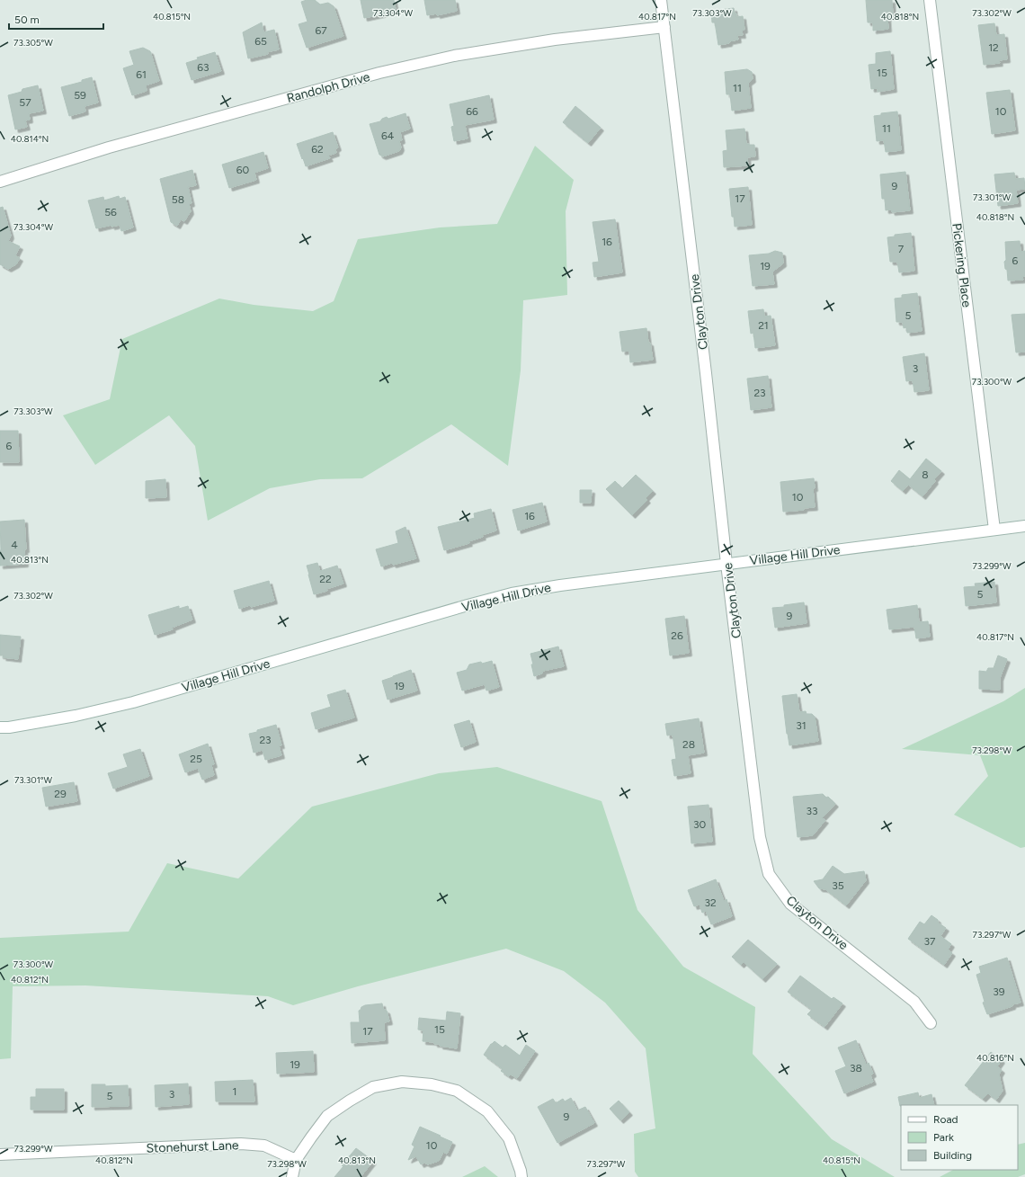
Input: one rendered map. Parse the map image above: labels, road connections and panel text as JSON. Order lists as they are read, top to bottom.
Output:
{
  "streets": {
    "street": [
      "Randolph Drive",
      "Pickering Place",
      "Clayton Drive",
      "Village Hill Drive",
      "Stonehurst Lane"
    ]
  },
  "crossings": [
    ["Randolph Drive", "Clayton Drive"],
    ["Pickering Place", "Village Hill Drive"],
    ["Clayton Drive", "Village Hill Drive"]
  ],
  "house_numbers": [
    "67",
    "65",
    "12",
    "63",
    "15",
    "61",
    "11",
    "59",
    "57",
    "66",
    "10",
    "11",
    "64",
    "62",
    "60",
    "9",
    "17",
    "58",
    "56",
    "16",
    "7",
    "6",
    "19",
    "5",
    "21",
    "3",
    "23",
    "6",
    "8",
    "10",
    "16",
    "4",
    "22",
    "5",
    "9",
    "26",
    "19",
    "31",
    "23",
    "28",
    "25",
    "29",
    "33",
    "30",
    "35",
    "32",
    "37",
    "39",
    "15",
    "17",
    "19",
    "38",
    "1",
    "3",
    "5",
    "9",
    "10"
  ],
  "legend": ["Road", "Park", "Building"],
  "scale_bar": "50 m",
  "coordinates": [
    "73.302°W",
    "73.304°W",
    "73.303°W",
    "40.815°N",
    "40.817°N",
    "40.818°N",
    "73.305°W",
    "40.814°N",
    "73.301°W",
    "73.300°W",
    "40.813°N",
    "73.299°W",
    "73.298°W",
    "73.297°W",
    "40.812°N",
    "40.816°N"
  ]
}
